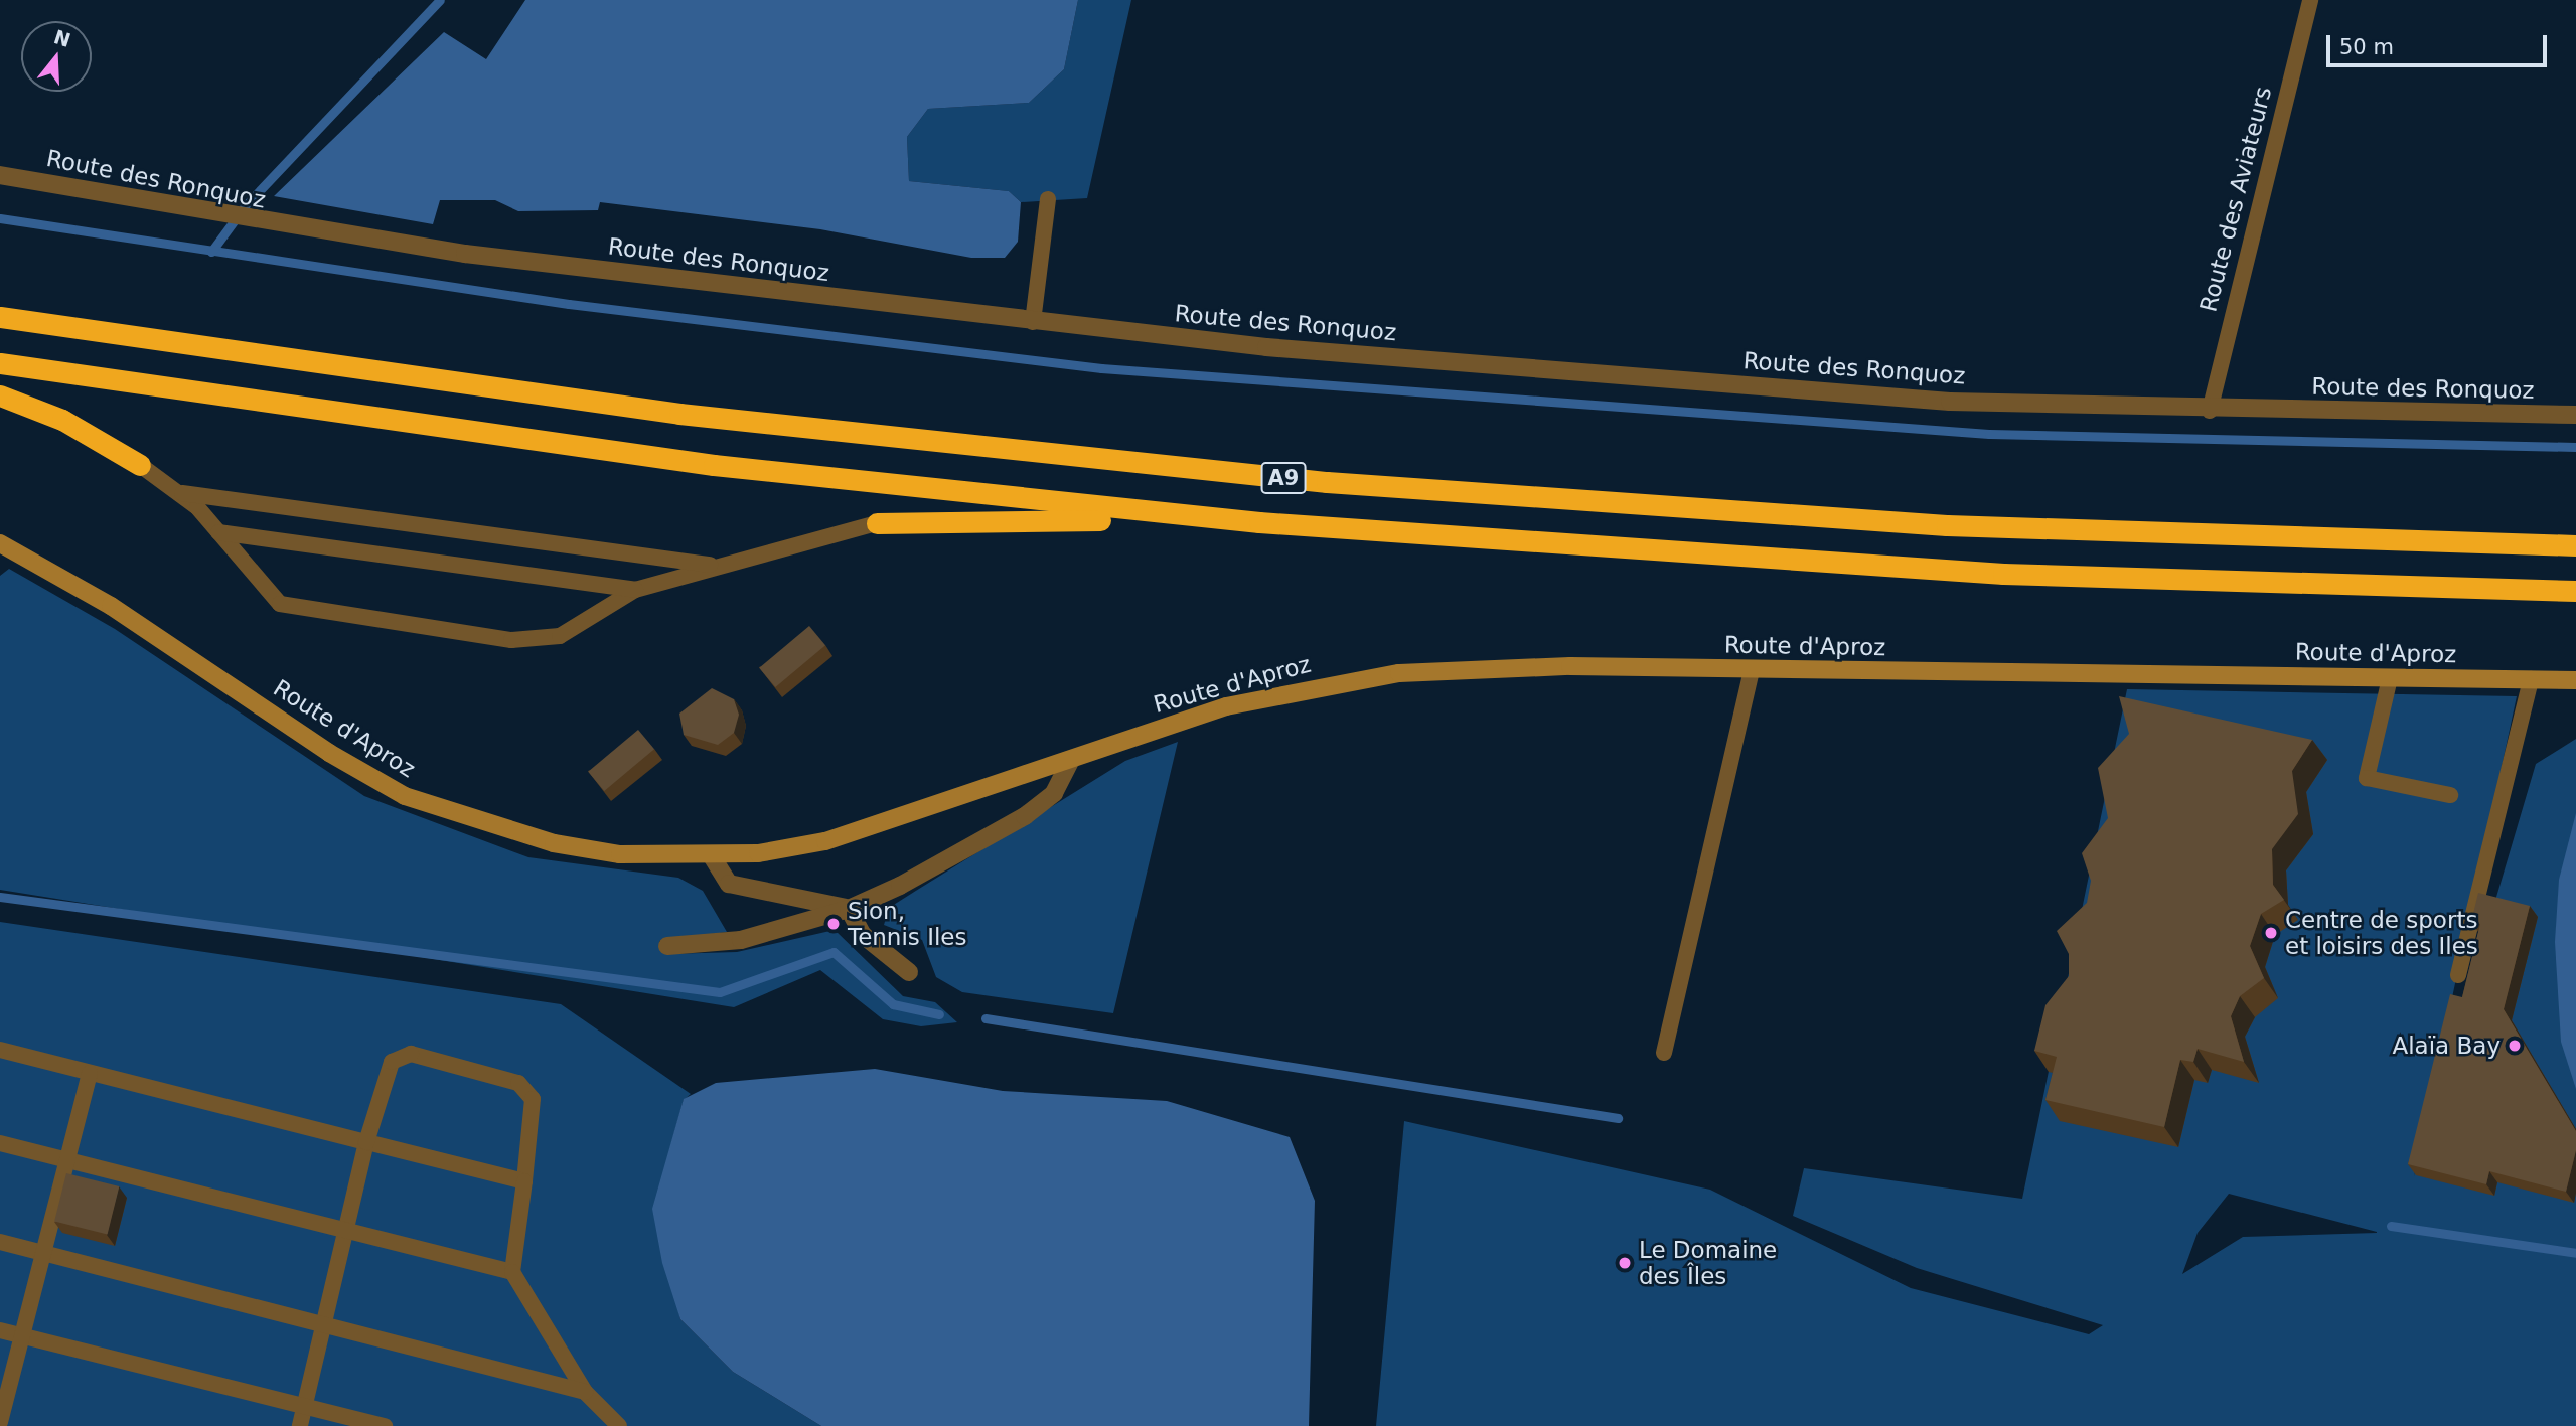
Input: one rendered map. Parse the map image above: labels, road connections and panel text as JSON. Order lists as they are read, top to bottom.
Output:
{
  "streets": {
    "highway": ["A9"],
    "street": ["Route des Ronquoz", "Route d'Aproz"],
    "lane": ["Route des Aviateurs"]
  },
  "crossings": [
    ["Route des Ronquoz", "Route des Aviateurs"]
  ],
  "places": [
    "Sion, Tennis Iles",
    "Centre de sports et loisirs des Iles",
    "Alaïa Bay",
    "Le Domaine des Îles"
  ],
  "scale_bar": "50 m",
  "north": "top"
}
